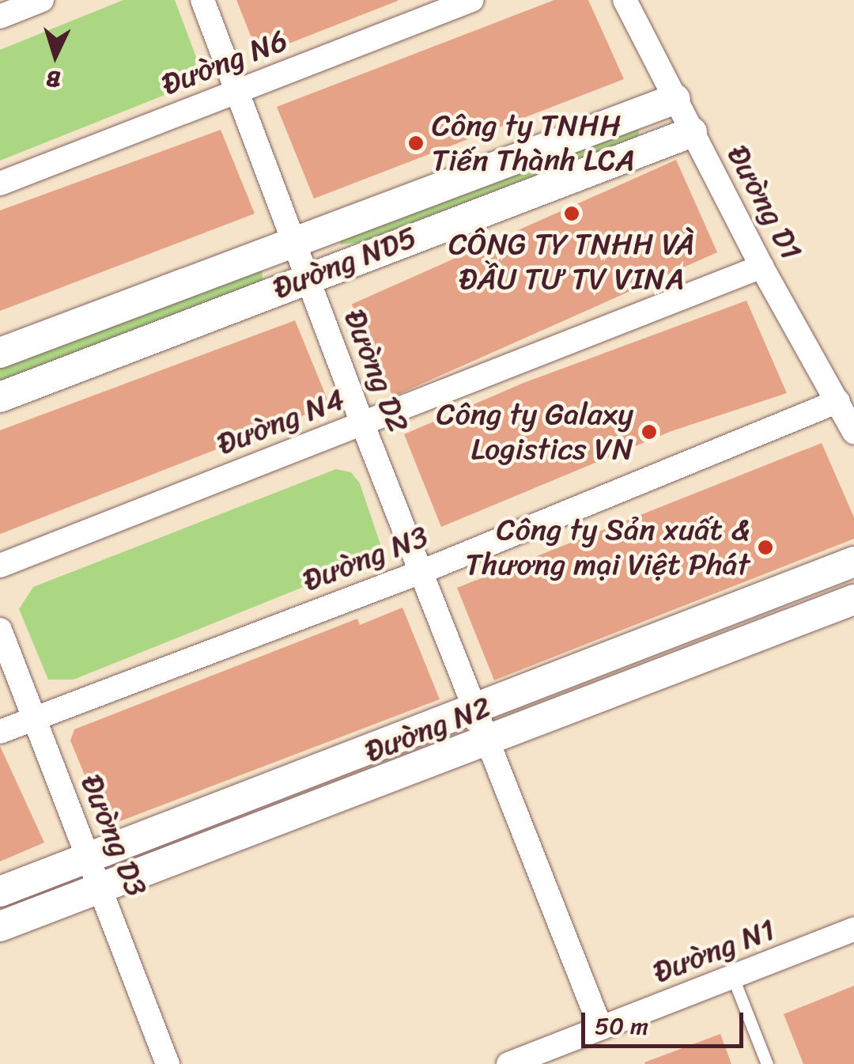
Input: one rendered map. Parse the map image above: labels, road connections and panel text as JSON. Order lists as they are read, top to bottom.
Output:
{
  "streets": {
    "street": [
      "Đường N6",
      "Đường D1",
      "Đường ND5",
      "Đường D2",
      "Đường N4",
      "Đường N3",
      "Đường N2",
      "Đường D3",
      "Đường N1"
    ]
  },
  "crossings": [
    ["Đường N6", "Đường D2"],
    ["Đường D1", "Đường ND5"],
    ["Đường D1", "Đường N4"],
    ["Đường D1", "Đường N3"],
    ["Đường ND5", "Đường D2"],
    ["Đường D2", "Đường N4"],
    ["Đường D2", "Đường N3"],
    ["Đường D2", "Đường N2"],
    ["Đường D2", "Đường N1"],
    ["Đường N3", "Đường D3"],
    ["Đường N2", "Đường D3"]
  ],
  "places": [
    "Công ty TNHH Tiến Thành LCA",
    "CÔNG TY TNHH VÀ ĐẦU TƯ TV VINA",
    "Công ty Galaxy Logistics VN",
    "Công ty Sản xuất & Thương mại Việt Phát"
  ],
  "scale_bar": "50 m",
  "north": "bottom"
}
